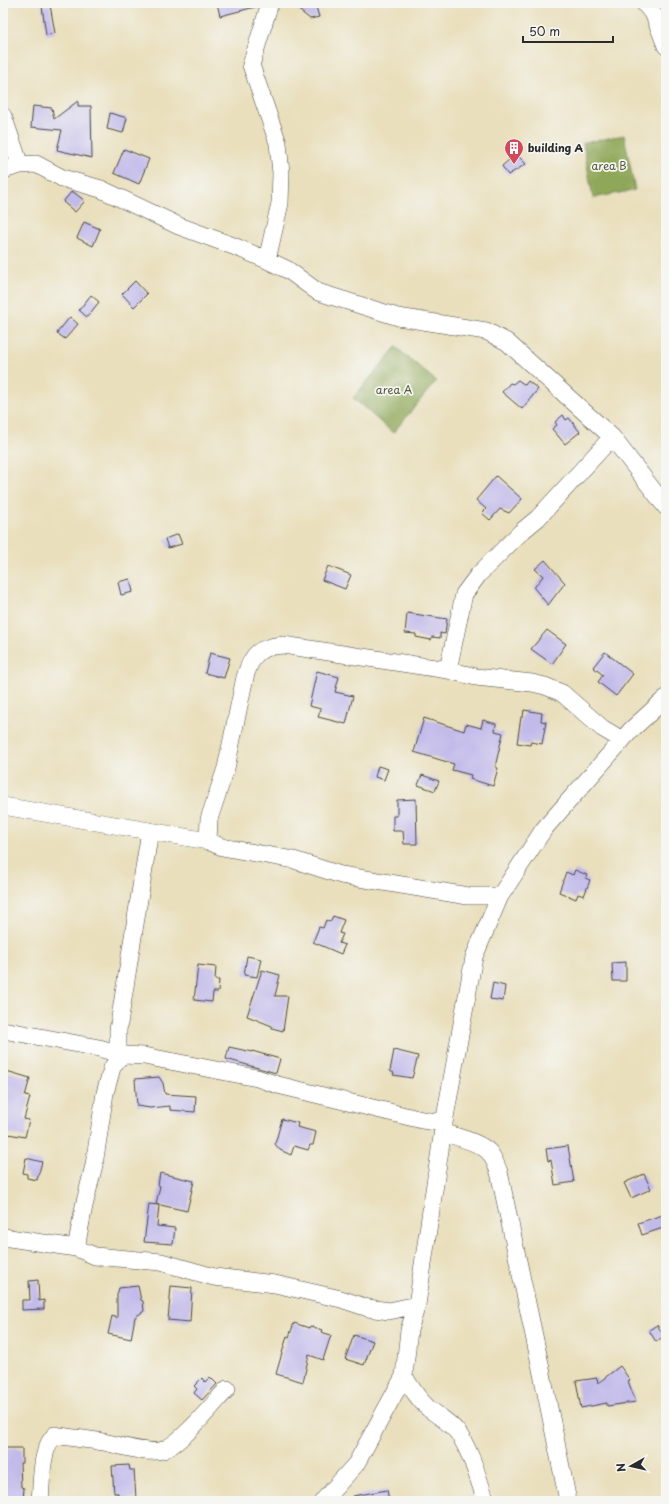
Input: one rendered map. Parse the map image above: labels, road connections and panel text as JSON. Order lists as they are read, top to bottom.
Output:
{
  "parks": ["area B", "area A"],
  "places": {
    "building": ["building A"]
  },
  "scale_bar": "50 m",
  "north": "left"
}
